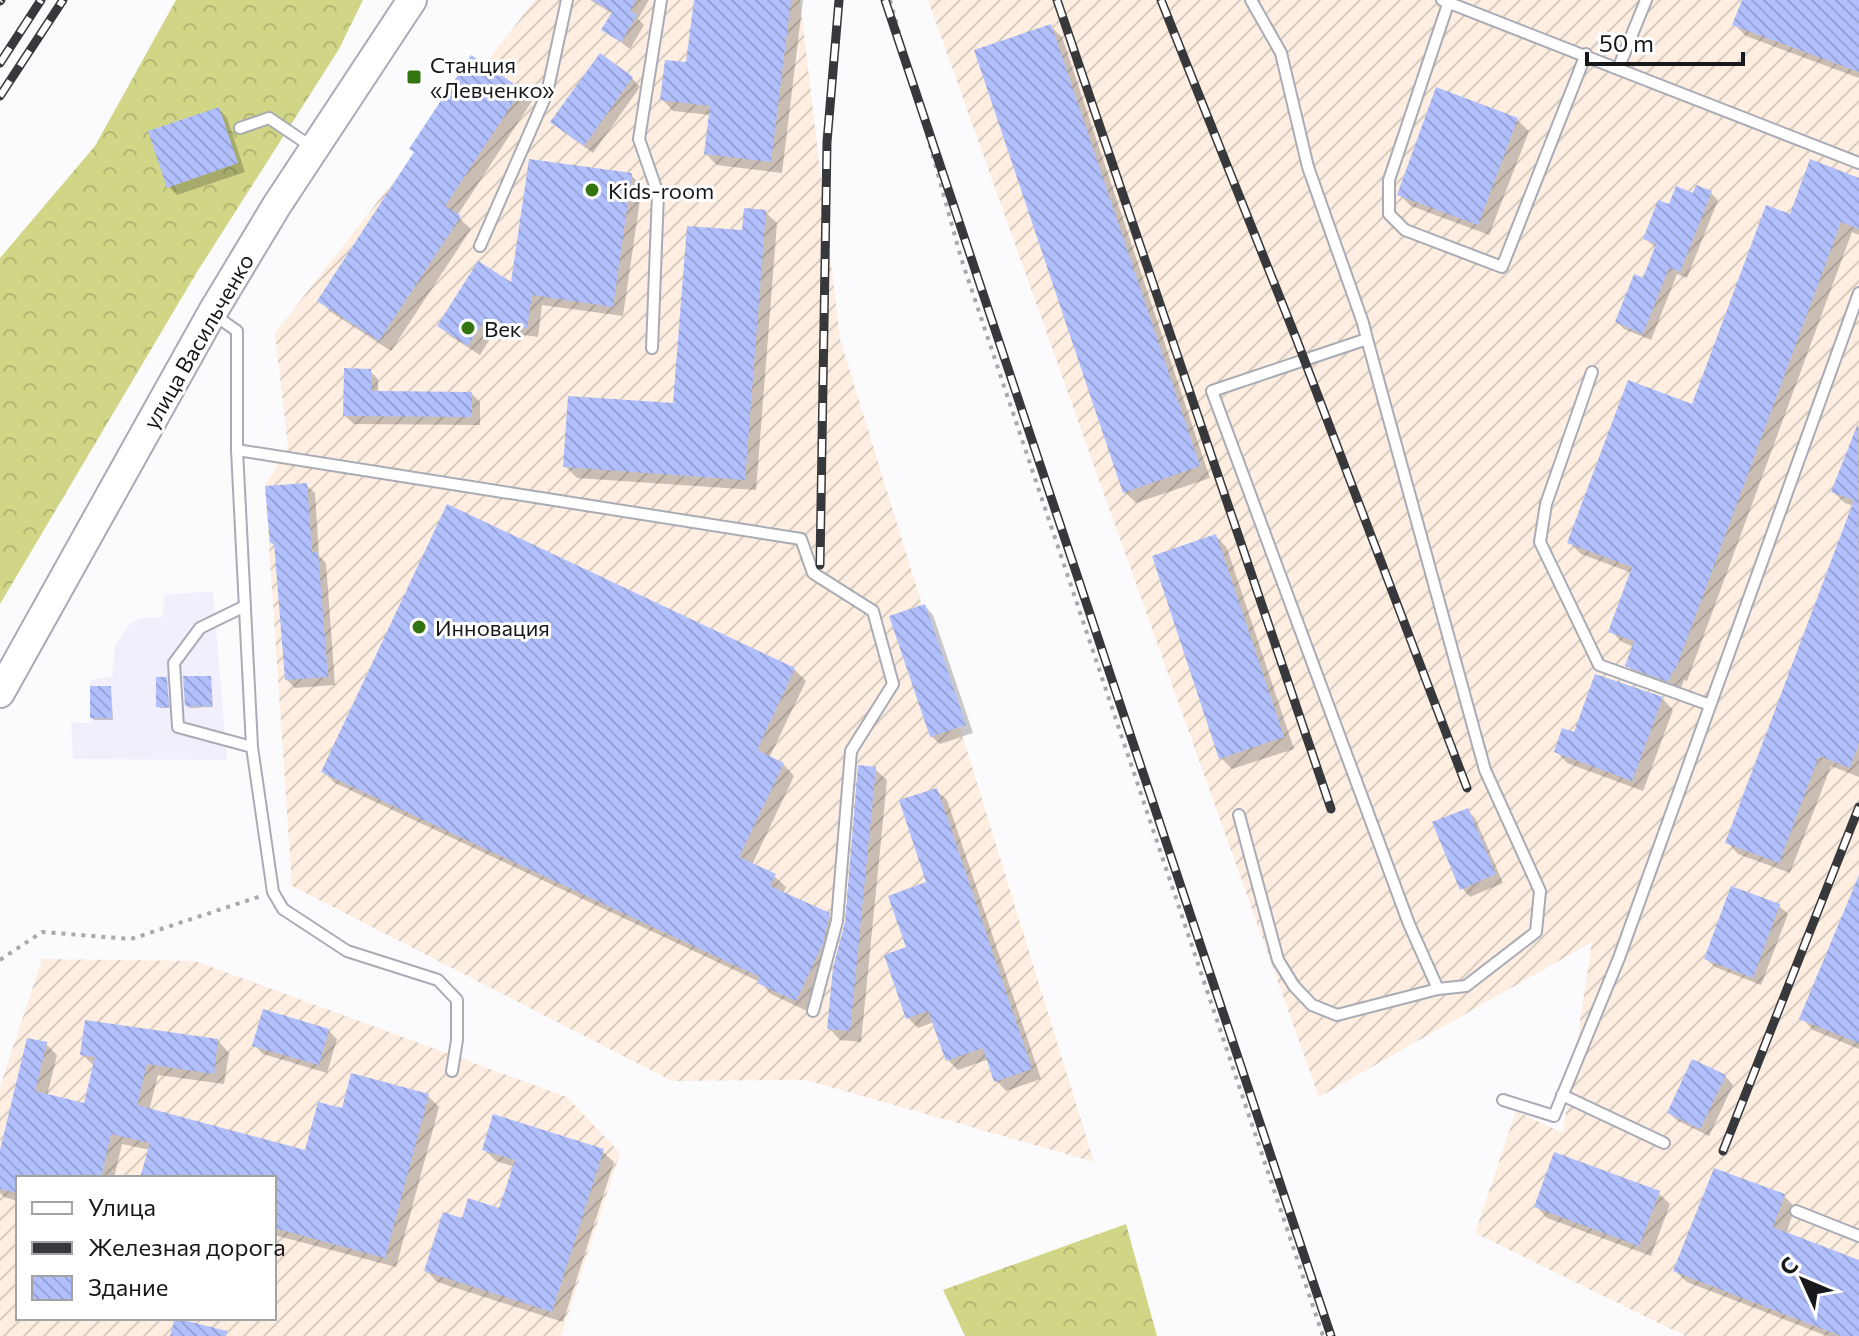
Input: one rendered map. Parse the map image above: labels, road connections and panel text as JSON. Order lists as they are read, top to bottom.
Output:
{
  "streets": {
    "main road": ["улица Васильченко"]
  },
  "places": {
    "transit": ["Станция «Левченко»"],
    "other": ["Kids-room", "Век", "Инновация"]
  },
  "legend": ["Улица", "Железная дорога", "Здание"],
  "scale_bar": "50 m",
  "north": "top left"
}
